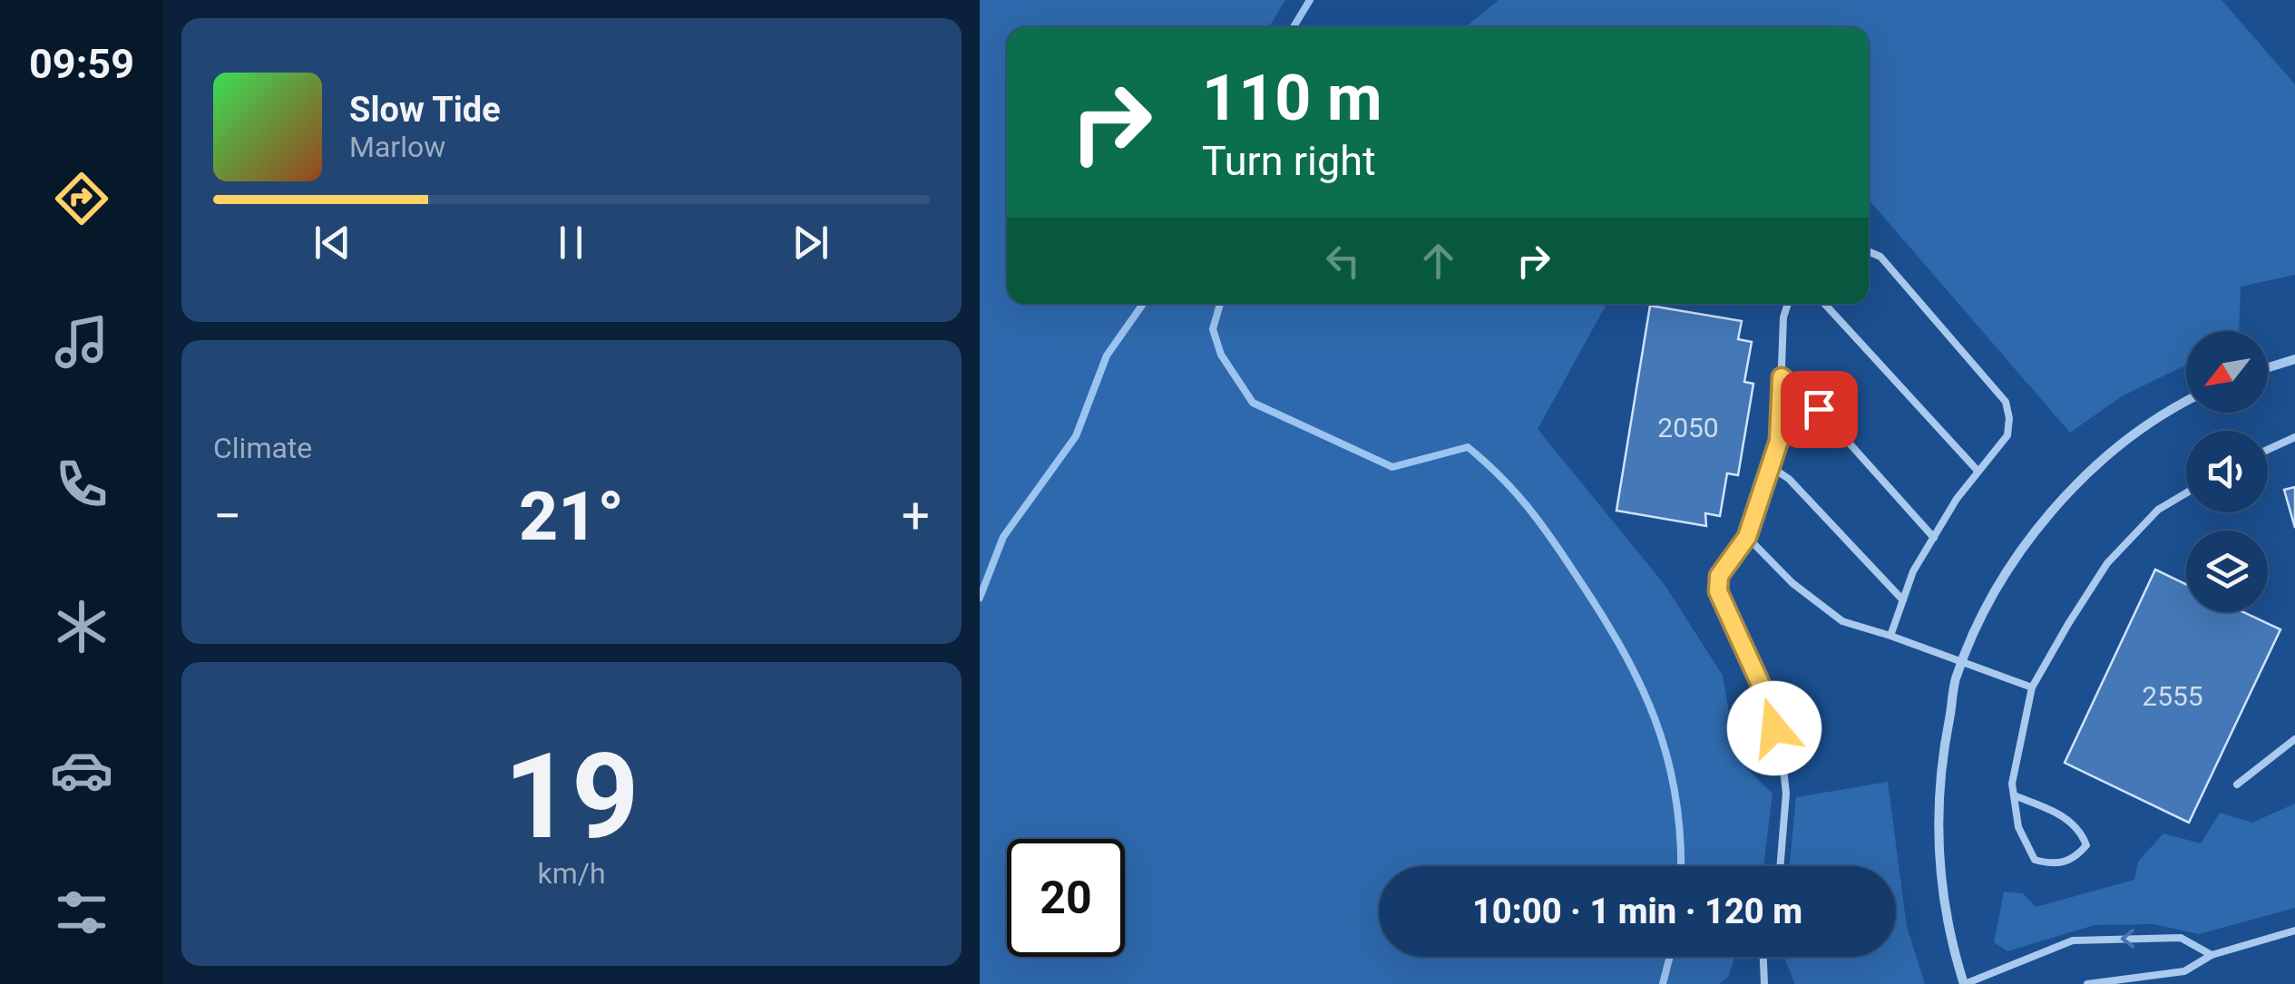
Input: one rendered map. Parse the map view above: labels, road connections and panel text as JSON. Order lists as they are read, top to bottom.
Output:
{
  "house_numbers": ["2050", "2555"],
  "north": "bottom left",
  "page": {
    "tabs": "09:59",
    "turn": ["110 m", "Turn right"],
    "song": ["Slow Tide", "Marlow"],
    "tile": [
      "Climate",
      ["19", "km/h"]
    ],
    "heat": ["−", "21°", "+"],
    "limit": "20",
    "trip": "10:00 · 1 min · 120 m"
  }
}
